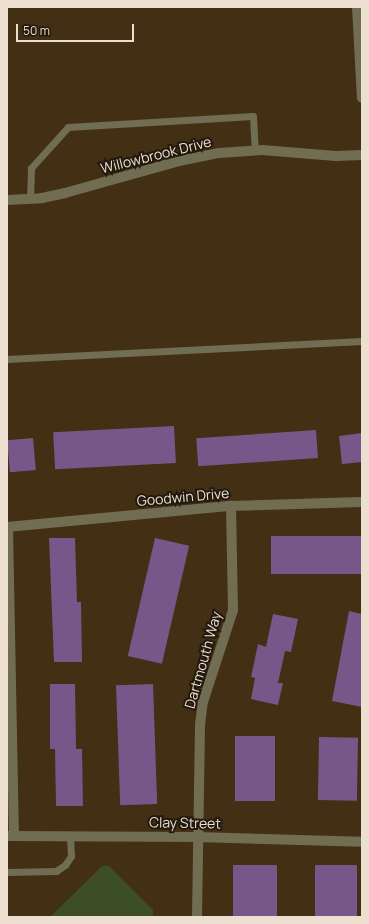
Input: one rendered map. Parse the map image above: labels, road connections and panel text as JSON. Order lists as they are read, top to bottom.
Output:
{
  "streets": {
    "street": [
      "Willowbrook Drive",
      "Goodwin Drive",
      "Dartmouth Way",
      "Clay Street"
    ]
  },
  "crossings": [
    ["Goodwin Drive", "Dartmouth Way"],
    ["Dartmouth Way", "Clay Street"]
  ],
  "scale_bar": "50 m"
}
